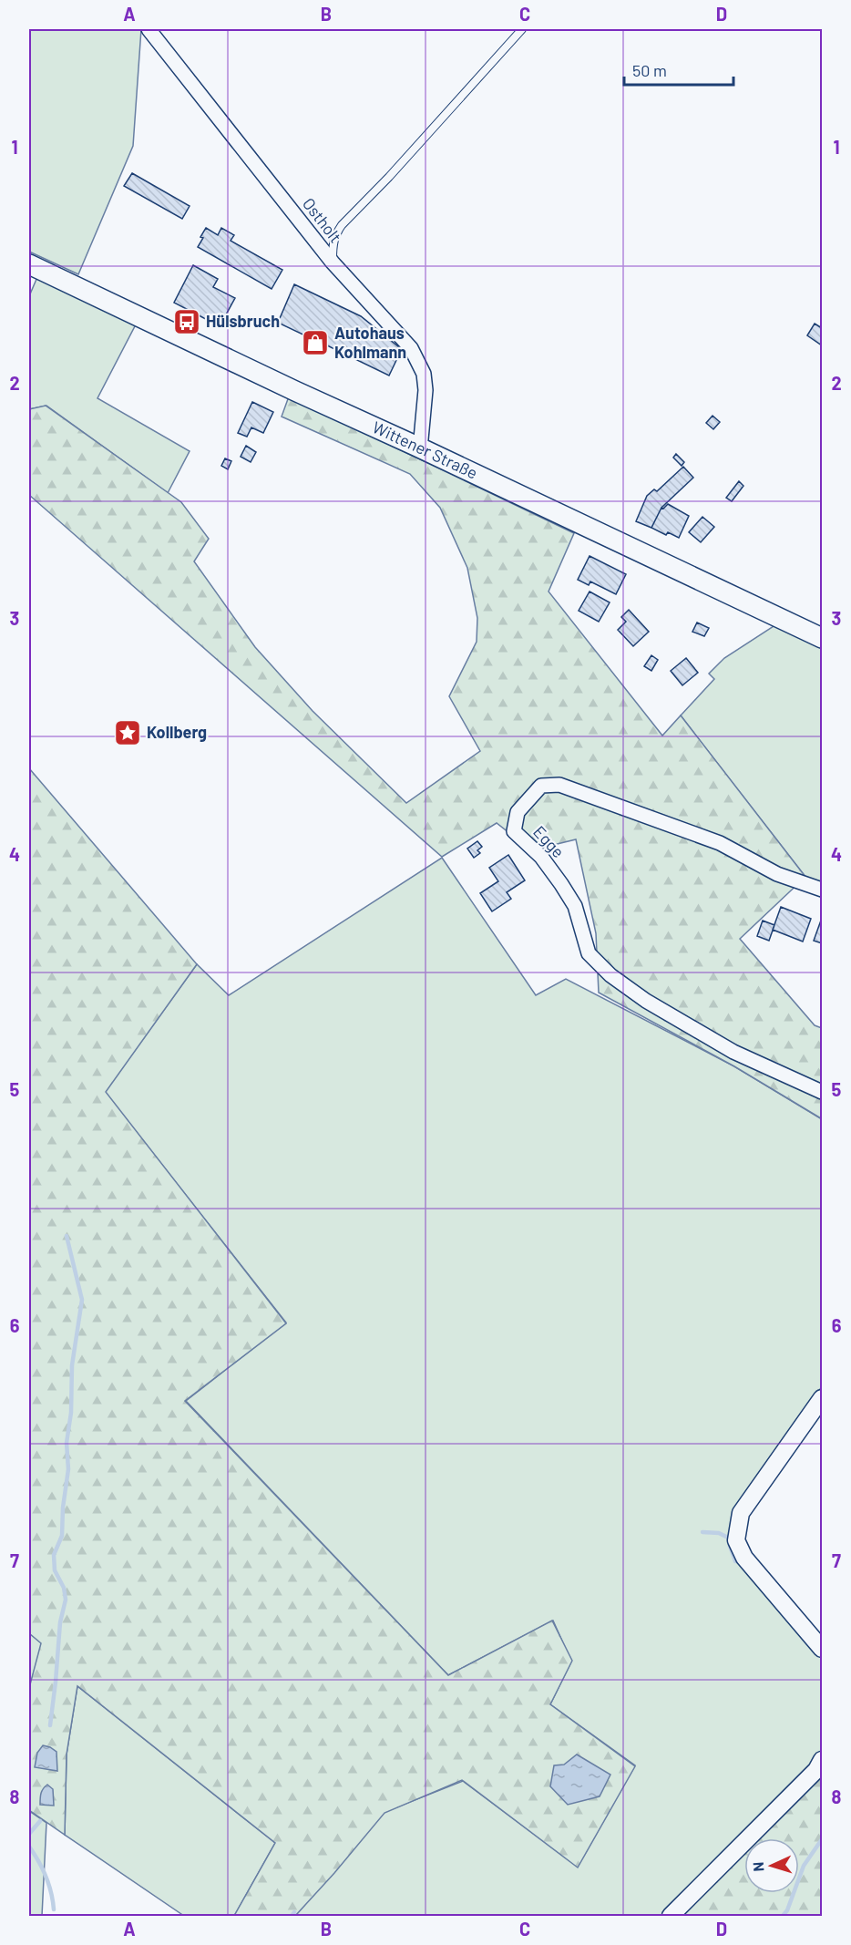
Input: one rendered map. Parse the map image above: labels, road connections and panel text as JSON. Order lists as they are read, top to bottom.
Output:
{
  "streets": {
    "main road": ["Wittener Straße"],
    "street": ["Ostholt", "Egge"]
  },
  "crossings": [
    ["Ostholt", "Wittener Straße"]
  ],
  "places": {
    "bus stop": ["Hülsbruch"],
    "shop": ["Autohaus Kohlmann"],
    "place": ["Kollberg"]
  },
  "scale_bar": "50 m",
  "north": "left",
  "grid": {
    "columns": [
      "A",
      "B",
      "C",
      "D"
    ],
    "rows": [
      "1",
      "2",
      "3",
      "4",
      "5",
      "6",
      "7",
      "8"
    ]
  }
}
